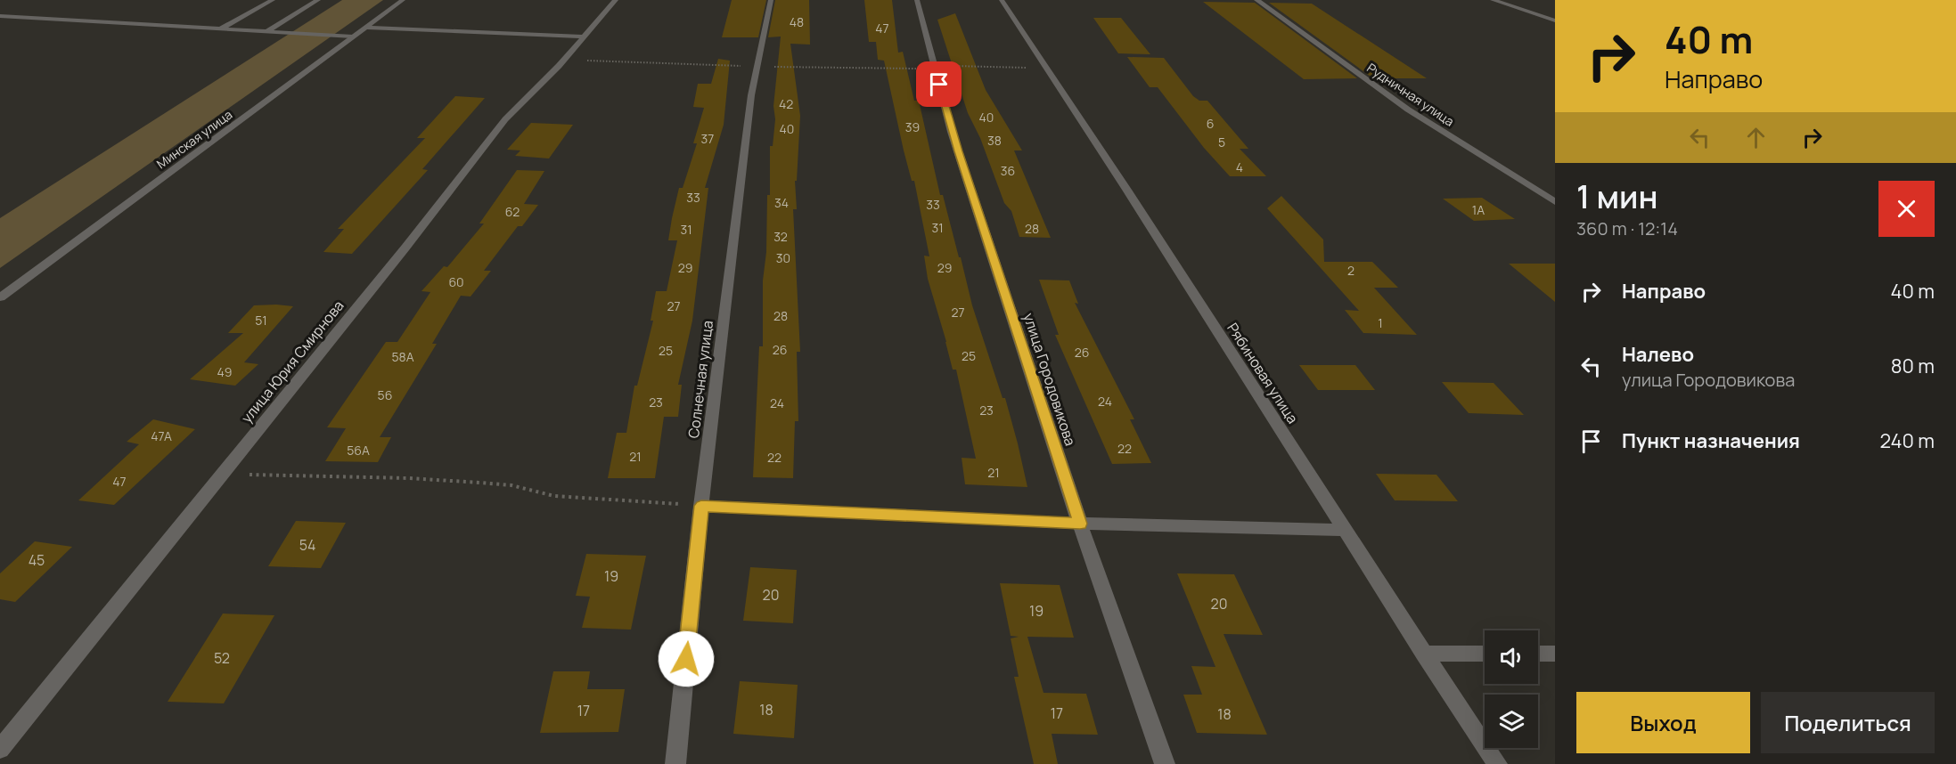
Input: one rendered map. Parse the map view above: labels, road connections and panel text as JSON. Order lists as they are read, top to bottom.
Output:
{
  "streets": {
    "street": [
      "Рудничная улица",
      "Минская улица",
      "улица Юрия Смирнова",
      "Рябиновая улица",
      "Солнечная улица",
      "улица Городовикова"
    ]
  },
  "house_numbers": [
    "48",
    "47",
    "42",
    "40",
    "6",
    "39",
    "40",
    "37",
    "38",
    "5",
    "4",
    "36",
    "33",
    "34",
    "33",
    "1А",
    "62",
    "31",
    "28",
    "31",
    "32",
    "30",
    "29",
    "29",
    "2",
    "60",
    "27",
    "27",
    "28",
    "51",
    "1",
    "26",
    "25",
    "26",
    "25",
    "58А",
    "49",
    "56",
    "24",
    "23",
    "24",
    "23",
    "47А",
    "22",
    "56А",
    "21",
    "22",
    "21",
    "47",
    "54",
    "45",
    "19",
    "20",
    "20",
    "19",
    "52",
    "18",
    "17",
    "17",
    "18"
  ],
  "page": {
    "turn": ["40 m", "Направо"],
    "heading": ["1 мин", "360 m · 12:14"],
    "list": [
      {
        "name": "Направо",
        "value": "40 m"
      },
      {
        "name": "Налево",
        "note": "улица Городовикова",
        "value": "80 m"
      },
      {
        "name": "Пункт назначения",
        "value": "240 m"
      }
    ],
    "buttons": ["Выход", "Поделиться"]
  }
}
